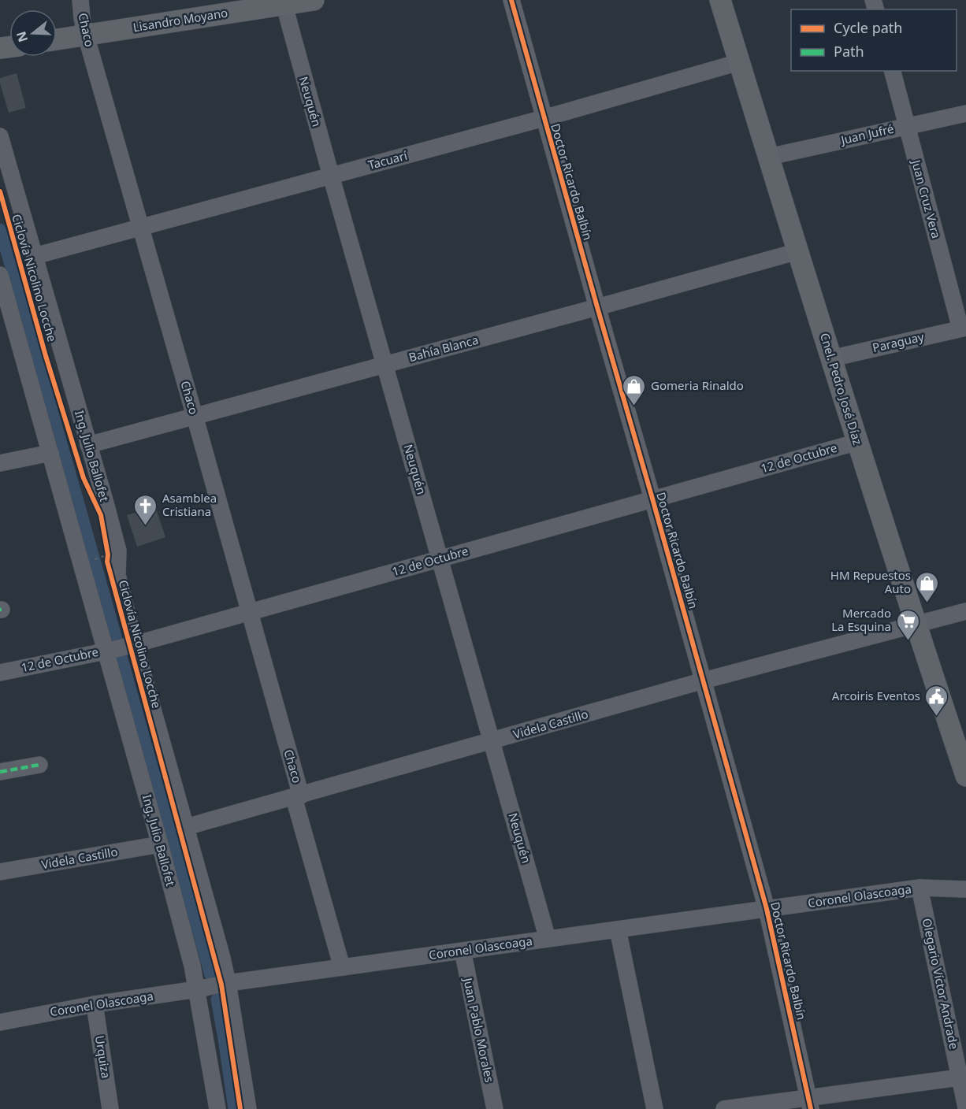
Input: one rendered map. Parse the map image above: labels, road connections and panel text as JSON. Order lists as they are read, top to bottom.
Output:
{
  "streets": {
    "main road": ["Lisandro Moyano", "Cnel. Pedro José Díaz"],
    "street": [
      "Chaco",
      "Neuquén",
      "Juan Jufré",
      "Tacuarí",
      "Doctor Ricardo Balbín",
      "Juan Cruz Vera",
      "Paraguay",
      "Bahía Blanca",
      "Ing. Julio Ballofet",
      "12 de Octubre",
      "Videla Castillo",
      "Coronel Olascoaga",
      "Olegario Víctor Andrade",
      "Juan Pablo Morales",
      "Urquiza"
    ],
    "cycle path": ["Ciclovía Nicolino Locche"]
  },
  "crossings": [
    ["Lisandro Moyano", "Chaco"],
    ["Lisandro Moyano", "Neuquén"],
    ["Chaco", "Tacuarí"],
    ["Chaco", "Bahía Blanca"],
    ["Chaco", "12 de Octubre"],
    ["Chaco", "Videla Castillo"],
    ["Chaco", "Coronel Olascoaga"],
    ["Neuquén", "Tacuarí"],
    ["Neuquén", "Bahía Blanca"],
    ["Neuquén", "12 de Octubre"],
    ["Neuquén", "Videla Castillo"],
    ["Neuquén", "Coronel Olascoaga"],
    ["Juan Jufré", "Juan Cruz Vera"],
    ["Juan Jufré", "Cnel. Pedro José Díaz"],
    ["Tacuarí", "Doctor Ricardo Balbín"],
    ["Tacuarí", "Cnel. Pedro José Díaz"],
    ["Tacuarí", "Ing. Julio Ballofet"],
    ["Doctor Ricardo Balbín", "Bahía Blanca"],
    ["Doctor Ricardo Balbín", "12 de Octubre"],
    ["Doctor Ricardo Balbín", "Videla Castillo"],
    ["Doctor Ricardo Balbín", "Coronel Olascoaga"],
    ["Juan Cruz Vera", "Paraguay"],
    ["Paraguay", "Cnel. Pedro José Díaz"],
    ["Bahía Blanca", "Cnel. Pedro José Díaz"],
    ["Bahía Blanca", "Ing. Julio Ballofet"],
    ["Cnel. Pedro José Díaz", "12 de Octubre"],
    ["Cnel. Pedro José Díaz", "Videla Castillo"],
    ["Ing. Julio Ballofet", "12 de Octubre"],
    ["Ing. Julio Ballofet", "Videla Castillo"],
    ["Ing. Julio Ballofet", "Coronel Olascoaga"],
    ["Coronel Olascoaga", "Olegario Víctor Andrade"],
    ["Coronel Olascoaga", "Juan Pablo Morales"],
    ["Coronel Olascoaga", "Urquiza"]
  ],
  "places": {
    "shop": ["Gomeria Rinaldo", "HM Repuestos Auto"],
    "church": ["Asamblea Cristiana"],
    "supermarket": ["Mercado La Esquina"],
    "public building": ["Arcoiris Eventos"]
  },
  "legend": ["Cycle path", "Path"],
  "north": "left"
}
